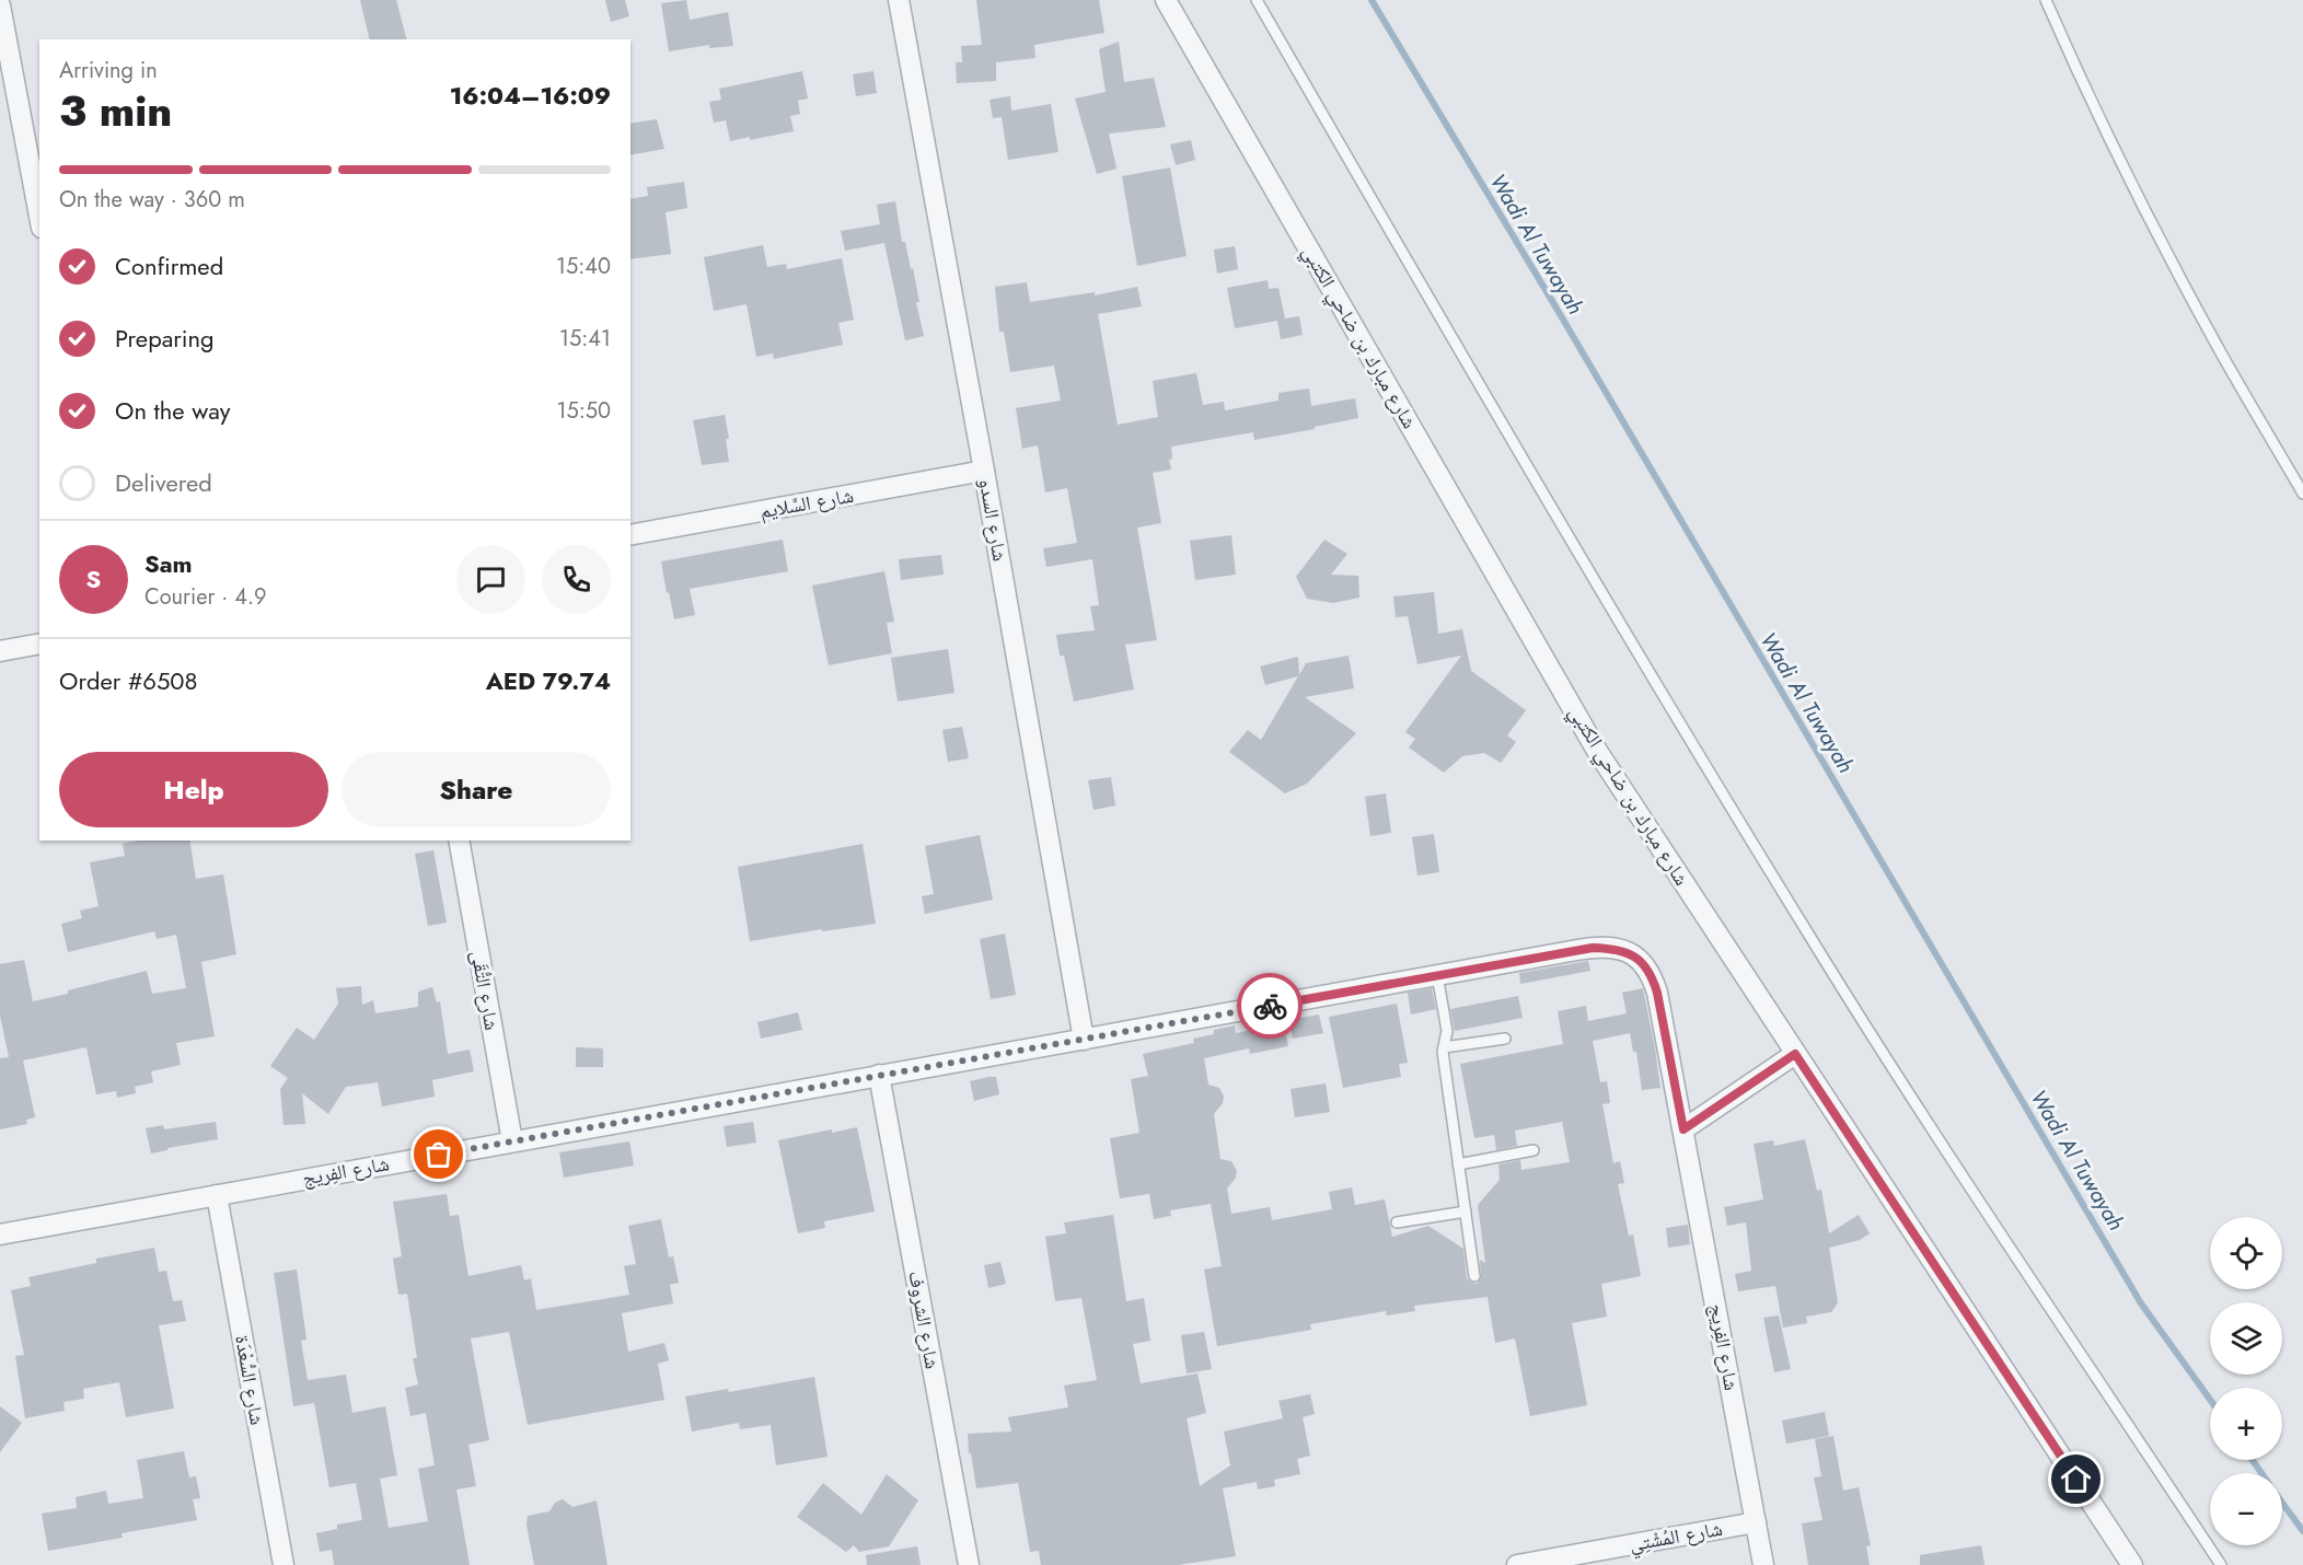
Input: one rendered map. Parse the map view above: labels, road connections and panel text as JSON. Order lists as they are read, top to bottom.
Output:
{
  "streets": {
    "street": [
      "شارع مبارك بن ضاحي الكتبي",
      "شارع السَّلايم",
      "شارع السدو",
      "شارع التُّقَى",
      "شارع الفِريج",
      "شارع الشروف",
      "شارع السُّعْدَة",
      "شارع المُشْتِي"
    ]
  },
  "crossings": [
    ["شارع السَّلايم", "شارع السدو"],
    ["شارع السدو", "شارع الفِريج"],
    ["شارع التُّقَى", "شارع الفِريج"],
    ["شارع الفِريج", "شارع الشروف"],
    ["شارع الفِريج", "شارع السُّعْدَة"],
    ["شارع الفِريج", "شارع المُشْتِي"]
  ],
  "water": ["Wadi Al Tuwayah"],
  "page": {
    "heading": ["3 min", "Arriving in", "16:04–16:09"],
    "panel": [
      "Sam",
      "Courier · 4.9",
      "Order #6508",
      "AED 79.74"
    ],
    "bar": "On the way · 360 m",
    "list": [
      ["Confirmed", "15:40"],
      ["Preparing", "15:41"],
      ["On the way", "15:50"],
      "Delivered"
    ],
    "round": "S",
    "buttons": ["Help", "Share"],
    "map_buttons": ["+", "−"]
  }
}
